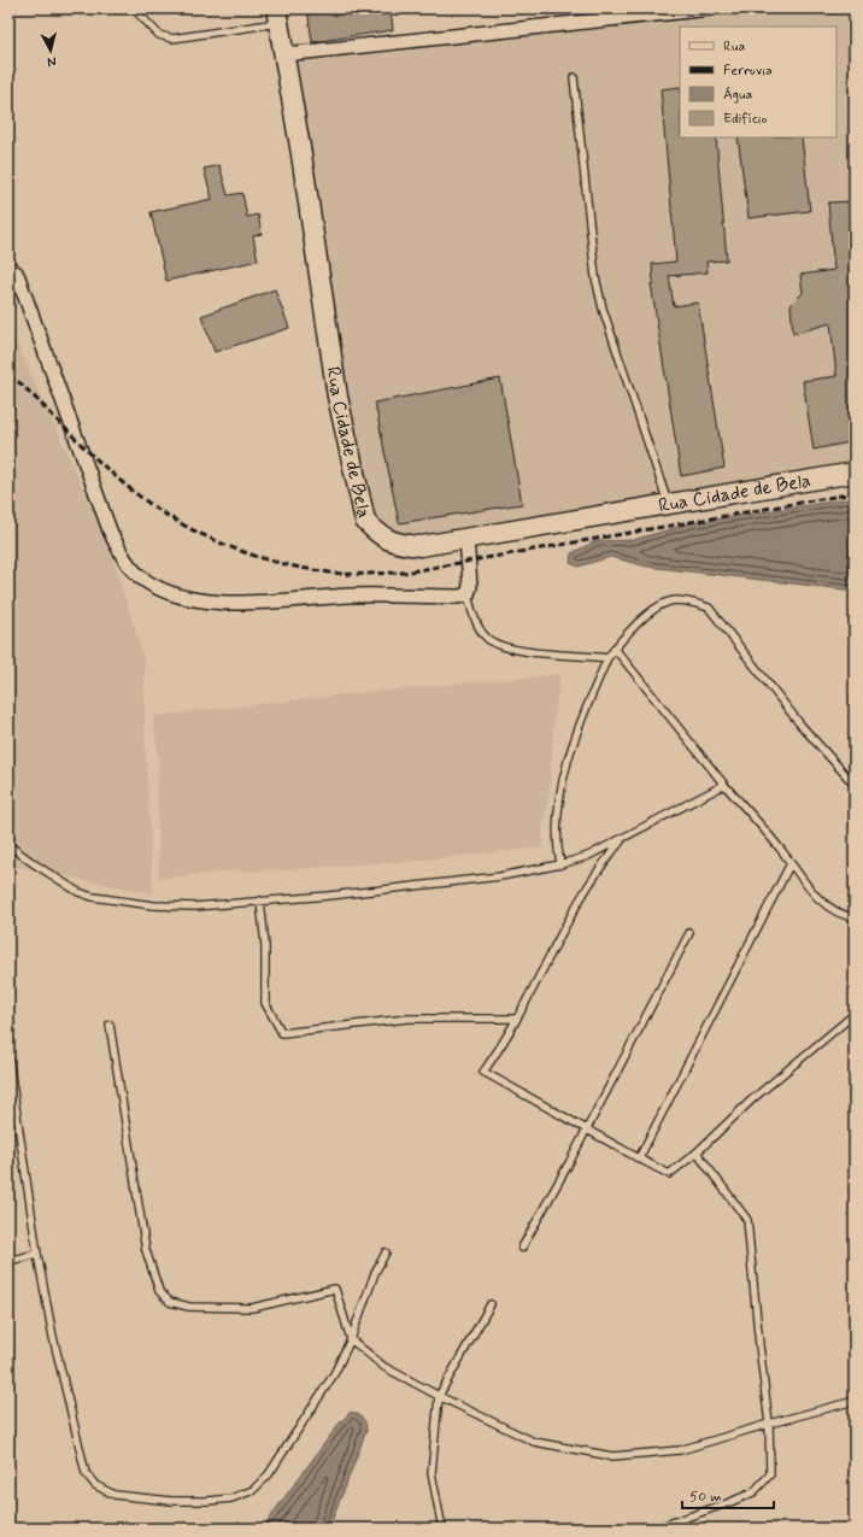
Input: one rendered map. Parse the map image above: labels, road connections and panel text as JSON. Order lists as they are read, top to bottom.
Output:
{
  "streets": {
    "street": ["Rua Cidade de Bela"]
  },
  "legend": [
    "Rua",
    "Ferrovia",
    "Água",
    "Edifício"
  ],
  "scale_bar": "50 m",
  "north": "bottom"
}
